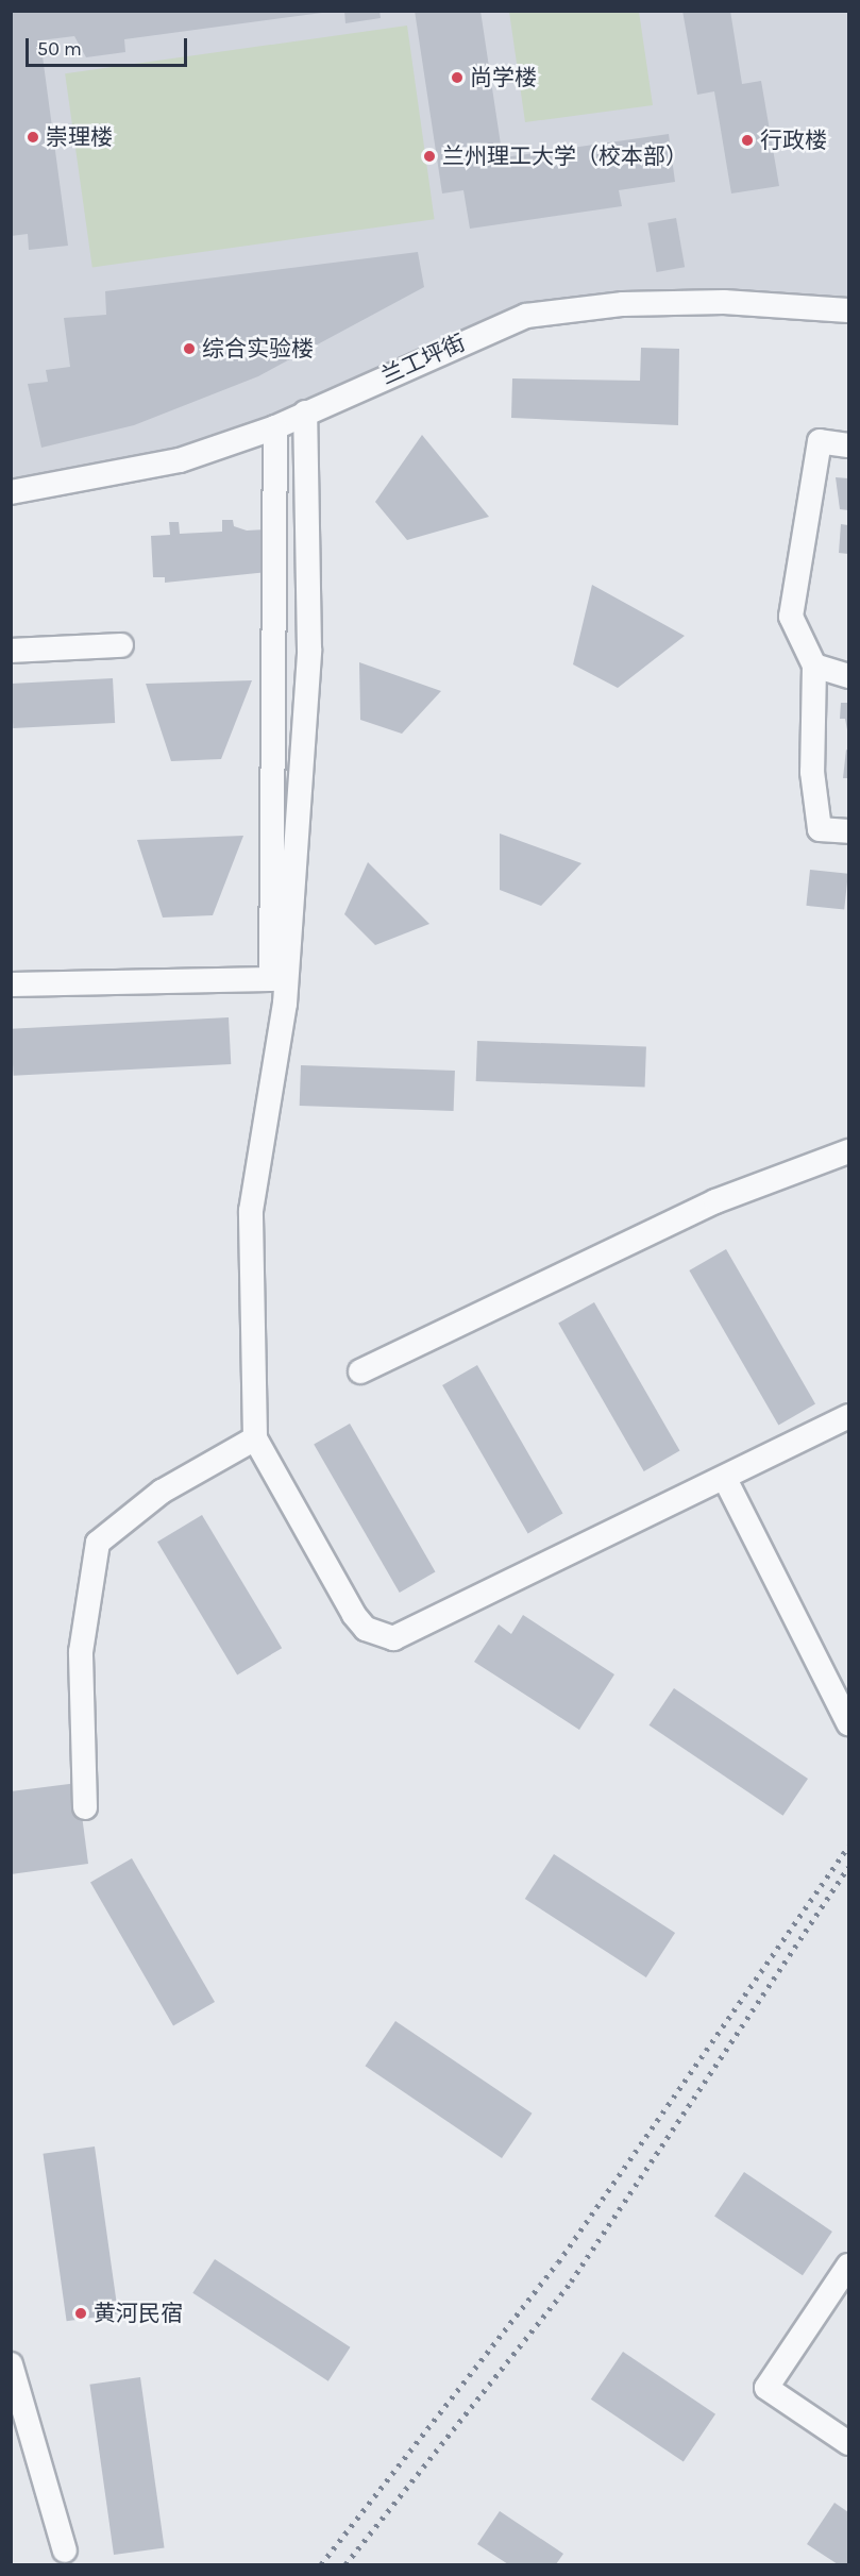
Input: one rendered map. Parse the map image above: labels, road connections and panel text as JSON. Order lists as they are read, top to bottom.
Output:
{
  "streets": {
    "street": ["兰工坪街"]
  },
  "places": [
    "尚学楼",
    "崇理楼",
    "行政楼",
    "兰州理工大学（校本部）",
    "综合实验楼",
    "黄河民宿"
  ],
  "scale_bar": "50 m"
}
